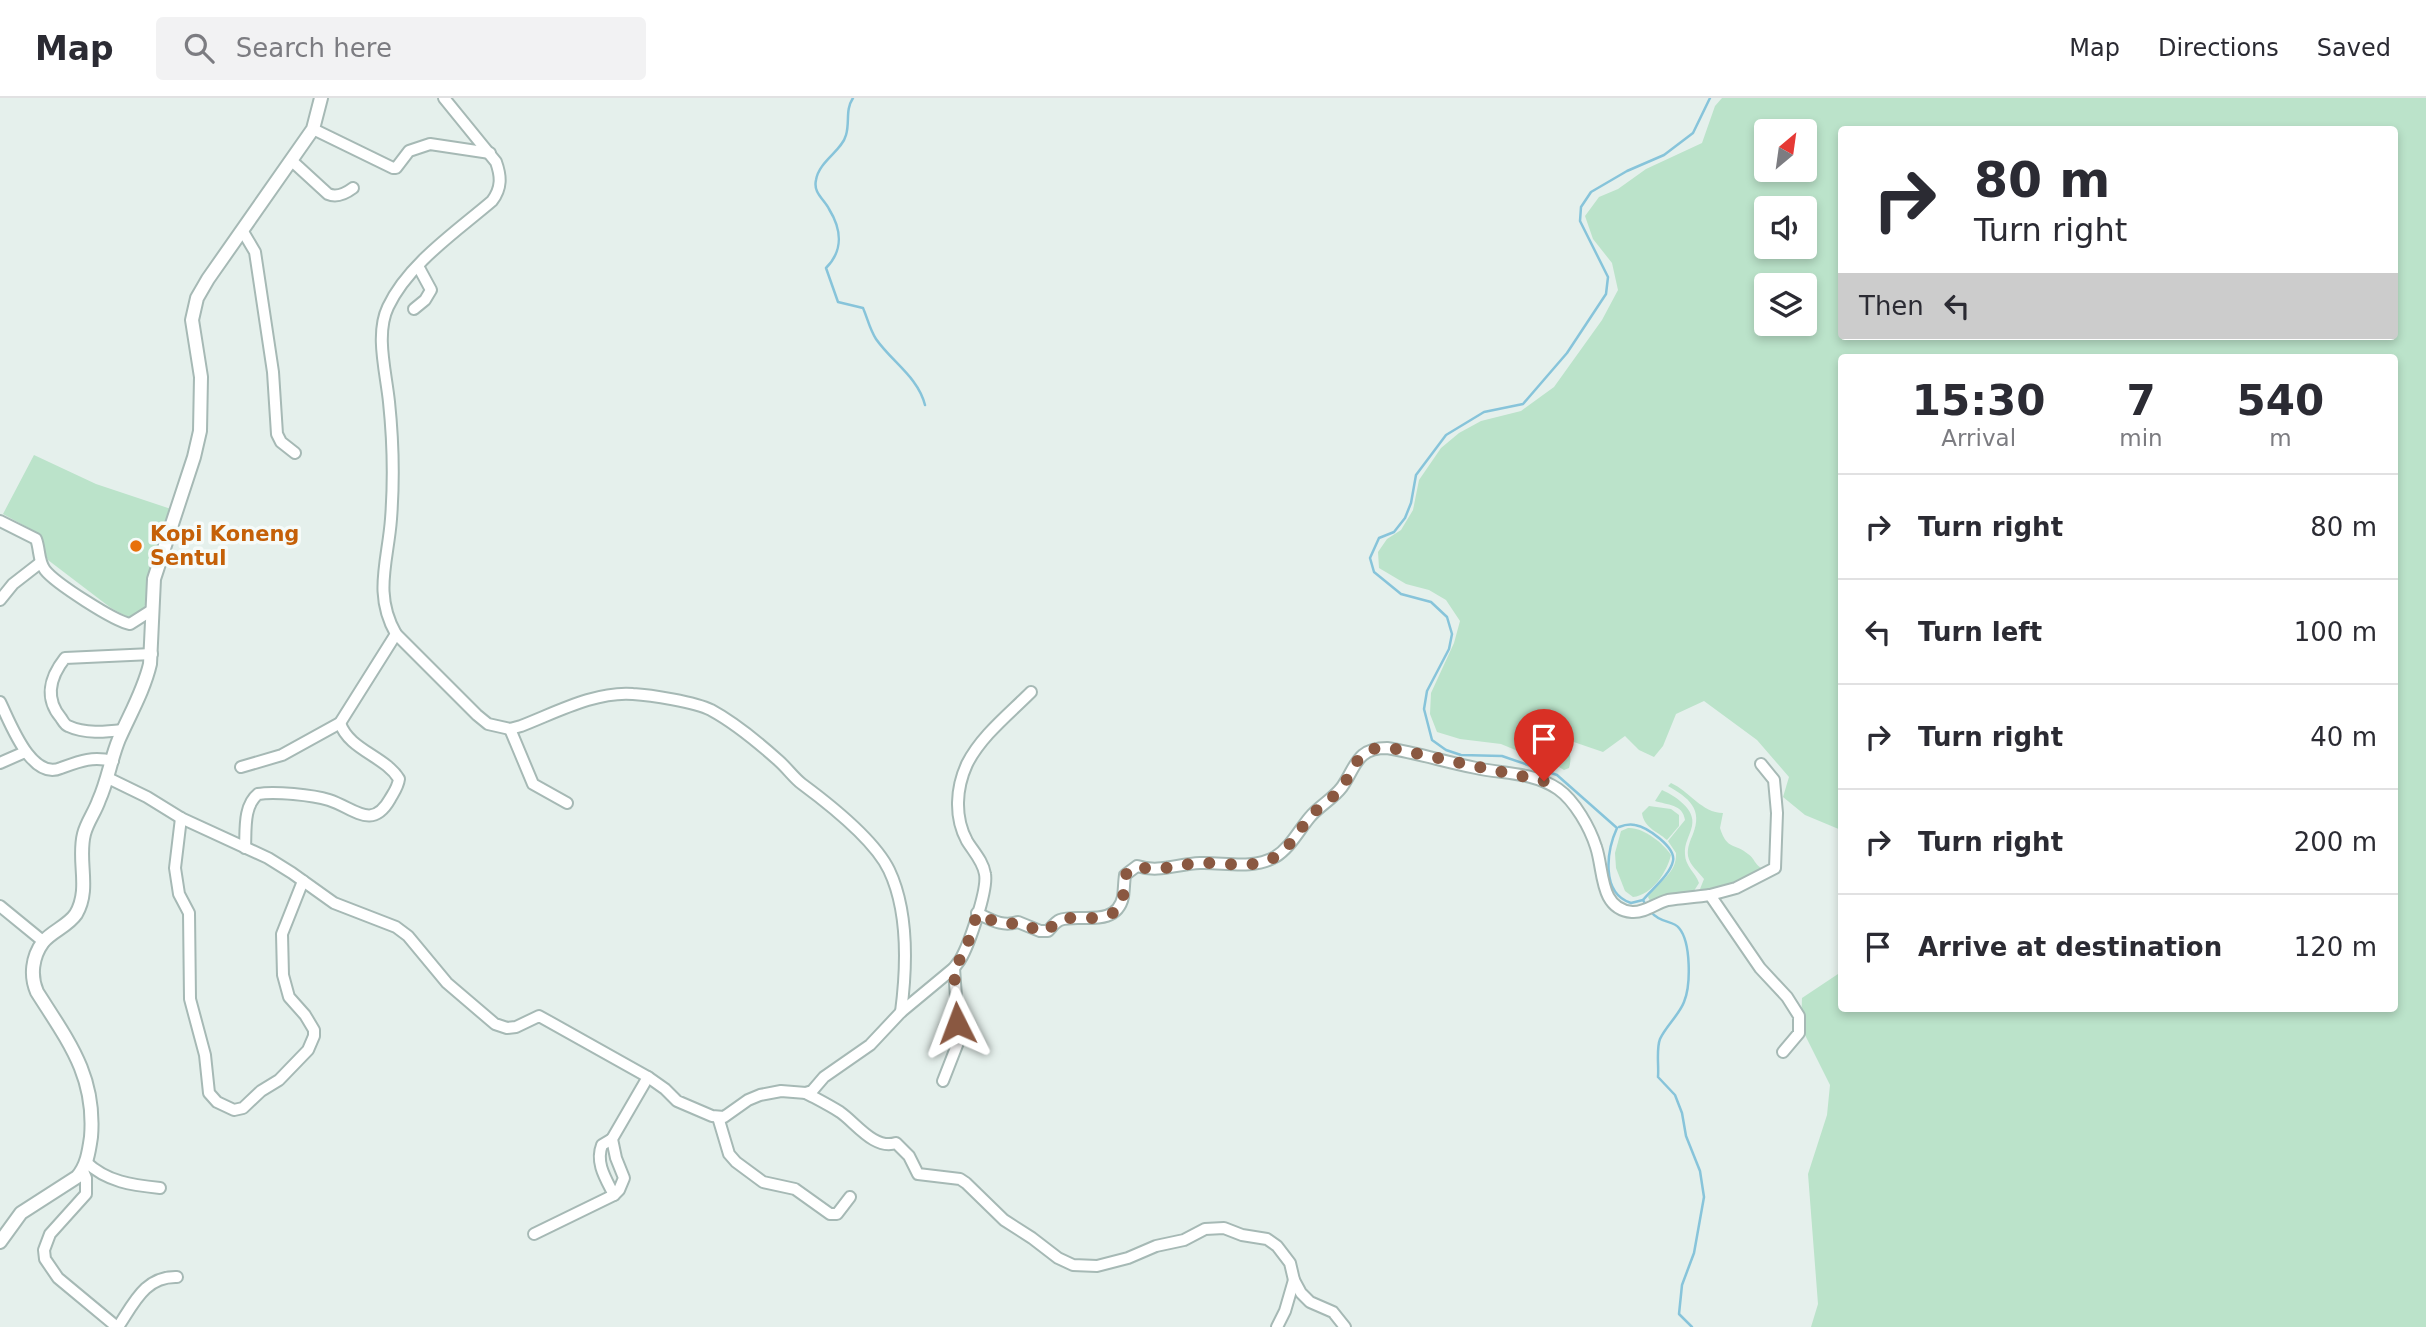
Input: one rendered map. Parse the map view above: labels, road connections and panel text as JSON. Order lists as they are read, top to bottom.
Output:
{
  "places": ["Kopi Koneng Sentul"],
  "north": "top right",
  "page": {
    "header": "Map",
    "search": "Search here",
    "nav": ["Map", "Directions", "Saved"],
    "turn": ["80 m", "Turn right"],
    "then": "Then",
    "eta": [
      "15:30",
      "Arrival",
      "7",
      "min",
      "540",
      "m"
    ],
    "list": [
      {
        "name": "Turn right",
        "value": "80 m"
      },
      {
        "name": "Turn left",
        "value": "100 m"
      },
      {
        "name": "Turn right",
        "value": "40 m"
      },
      {
        "name": "Turn right",
        "value": "200 m"
      },
      {
        "name": "Arrive at destination",
        "value": "120 m"
      }
    ]
  }
}
